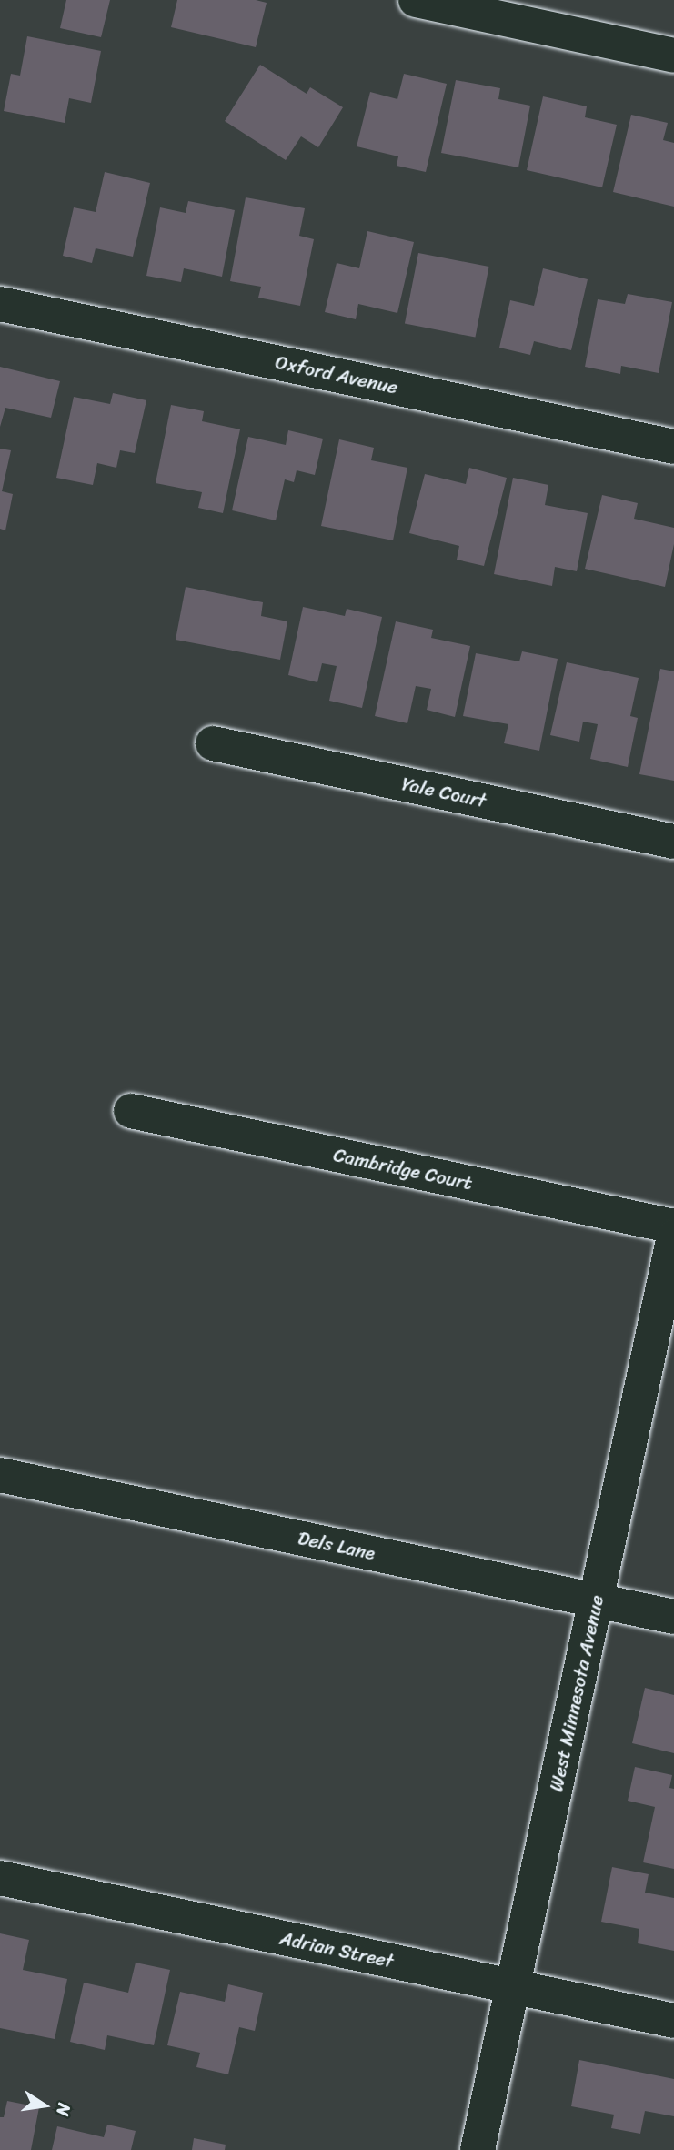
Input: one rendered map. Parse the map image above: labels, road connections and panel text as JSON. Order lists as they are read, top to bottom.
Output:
{
  "streets": {
    "street": [
      "Oxford Avenue",
      "Yale Court",
      "Cambridge Court",
      "Dels Lane",
      "West Minnesota Avenue",
      "Adrian Street"
    ]
  },
  "crossings": [
    ["Dels Lane", "West Minnesota Avenue"],
    ["West Minnesota Avenue", "Adrian Street"]
  ],
  "north": "right"
}
